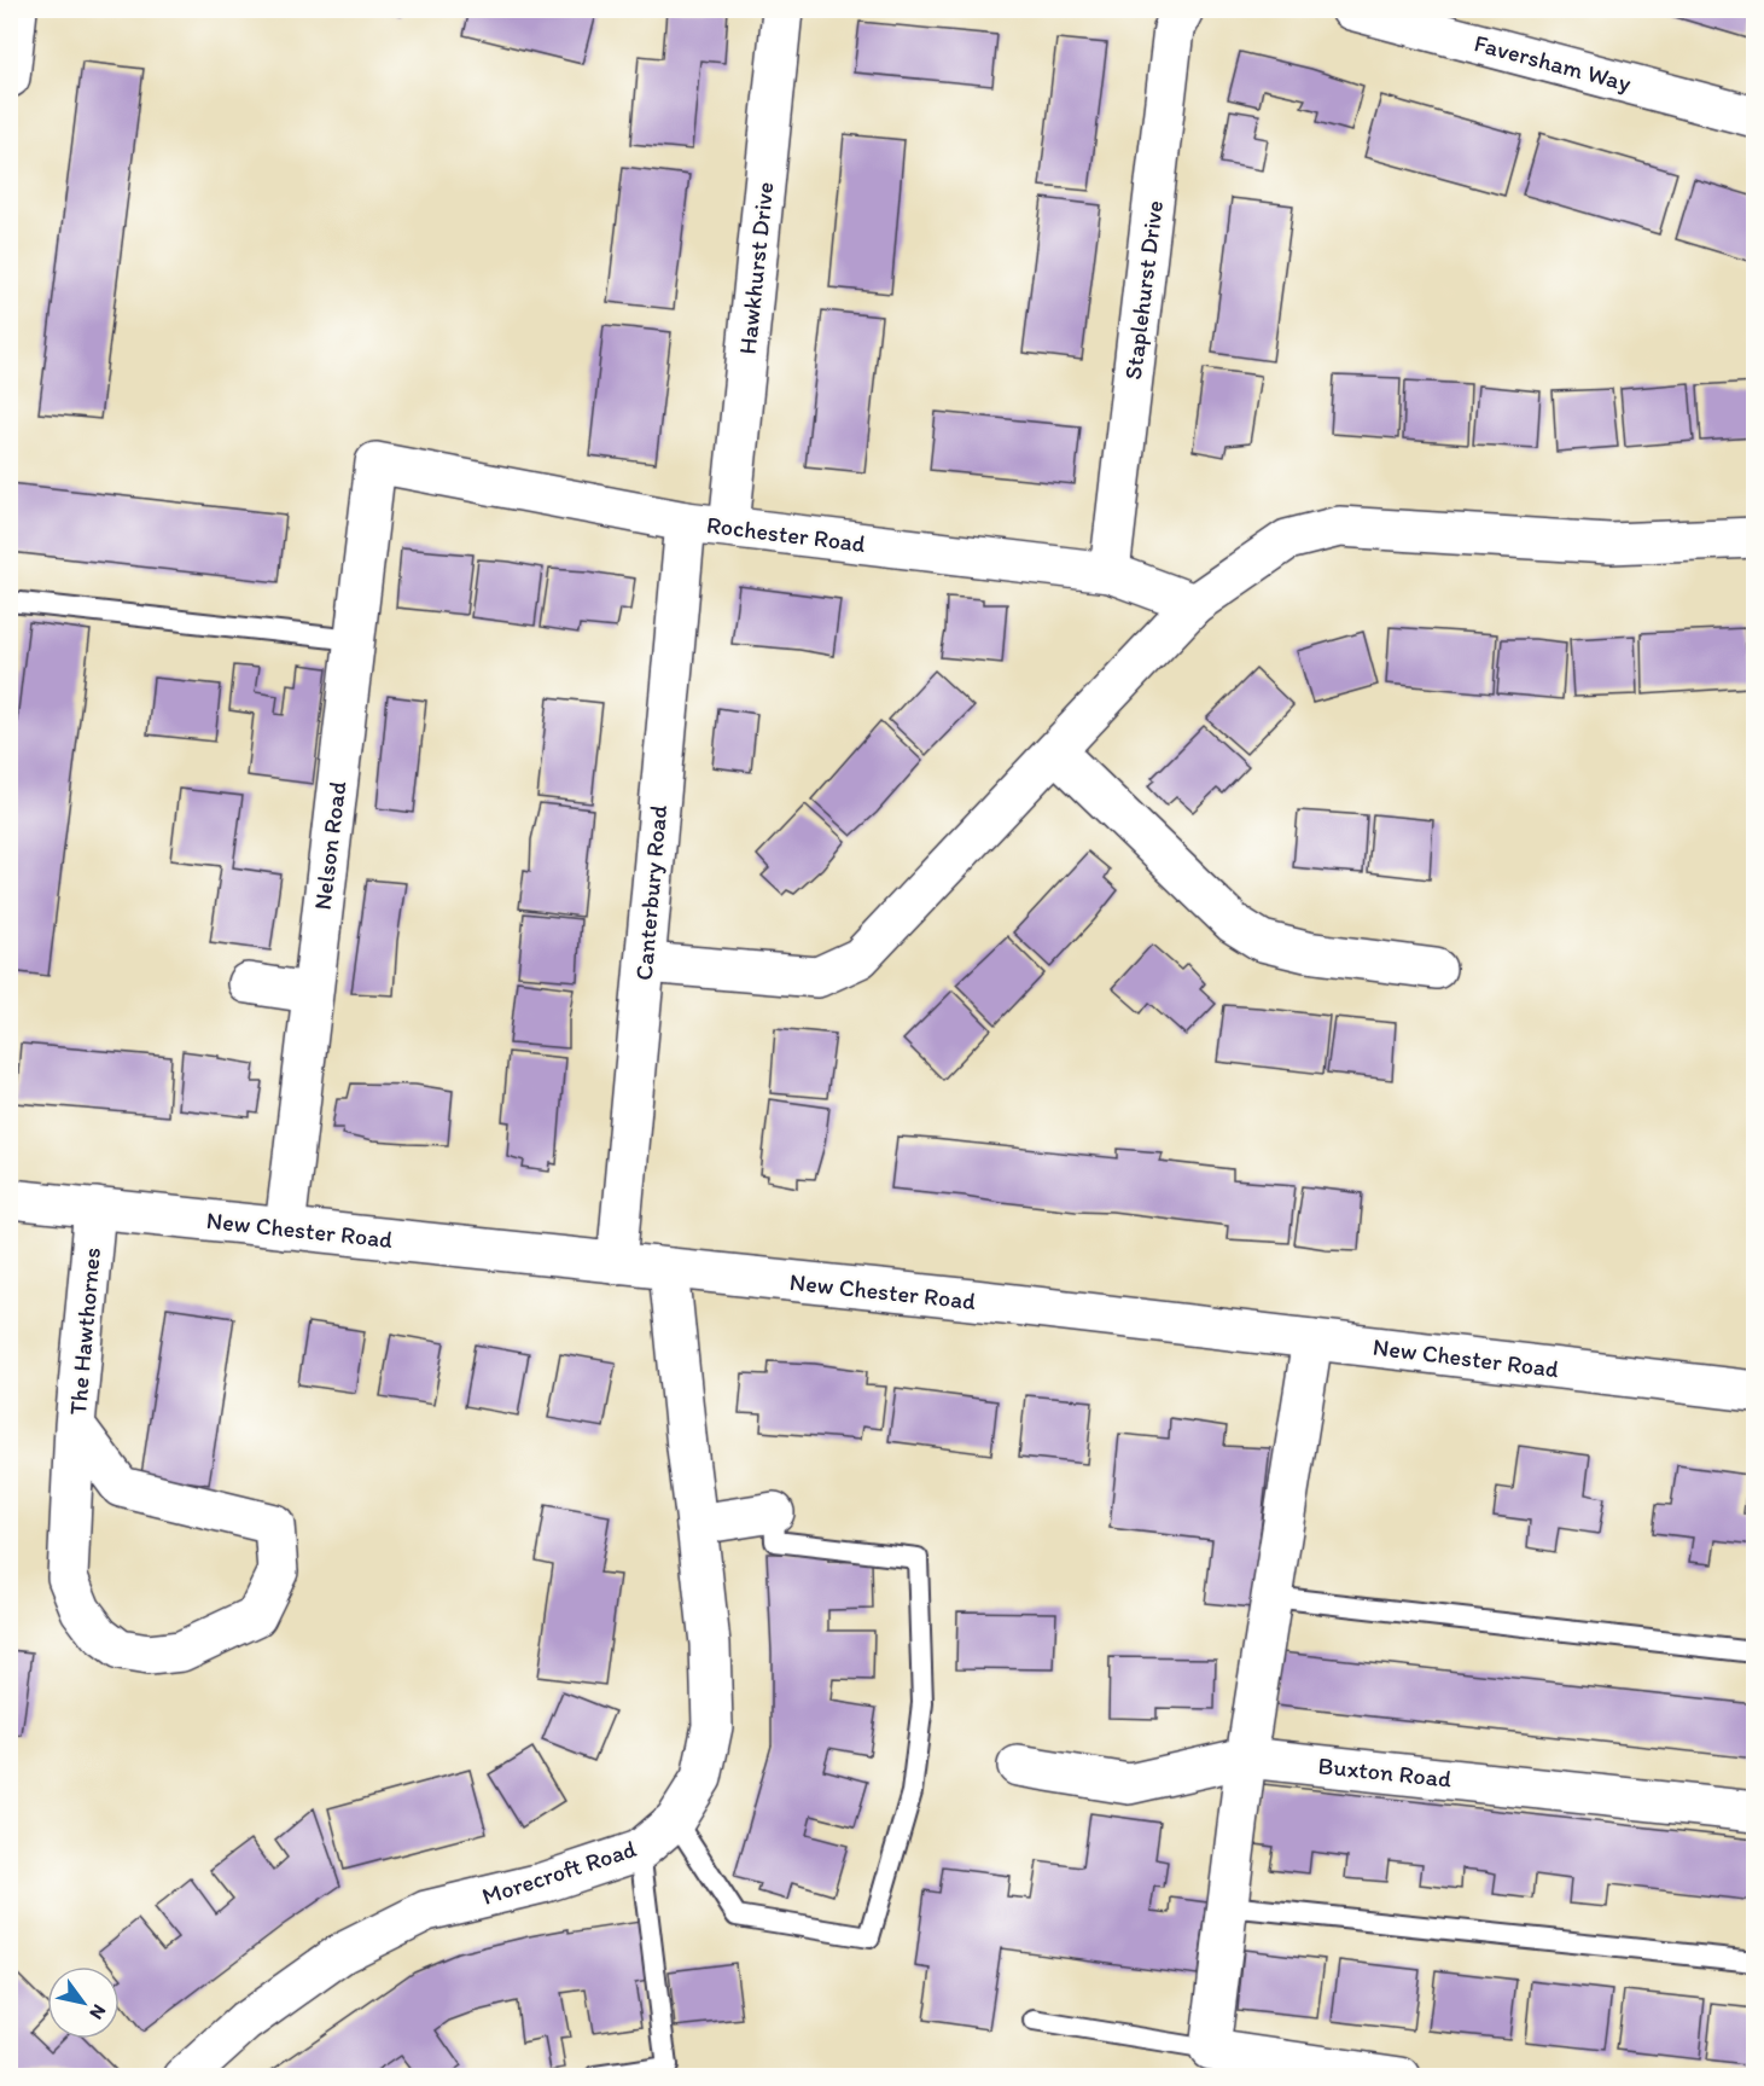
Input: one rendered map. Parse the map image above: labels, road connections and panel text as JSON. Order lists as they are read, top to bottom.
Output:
{
  "streets": {
    "street": [
      "Faversham Way",
      "Hawkhurst Drive",
      "Staplehurst Drive",
      "Rochester Road",
      "Nelson Road",
      "Canterbury Road",
      "New Chester Road",
      "The Hawthornes",
      "Buxton Road",
      "Morecroft Road"
    ]
  },
  "crossings": [
    ["Hawkhurst Drive", "Rochester Road"],
    ["Staplehurst Drive", "Rochester Road"],
    ["Rochester Road", "Nelson Road"],
    ["Rochester Road", "Canterbury Road"],
    ["Nelson Road", "New Chester Road"],
    ["Canterbury Road", "New Chester Road"],
    ["New Chester Road", "The Hawthornes"],
    ["New Chester Road", "Morecroft Road"]
  ],
  "north": "bottom right"
}
